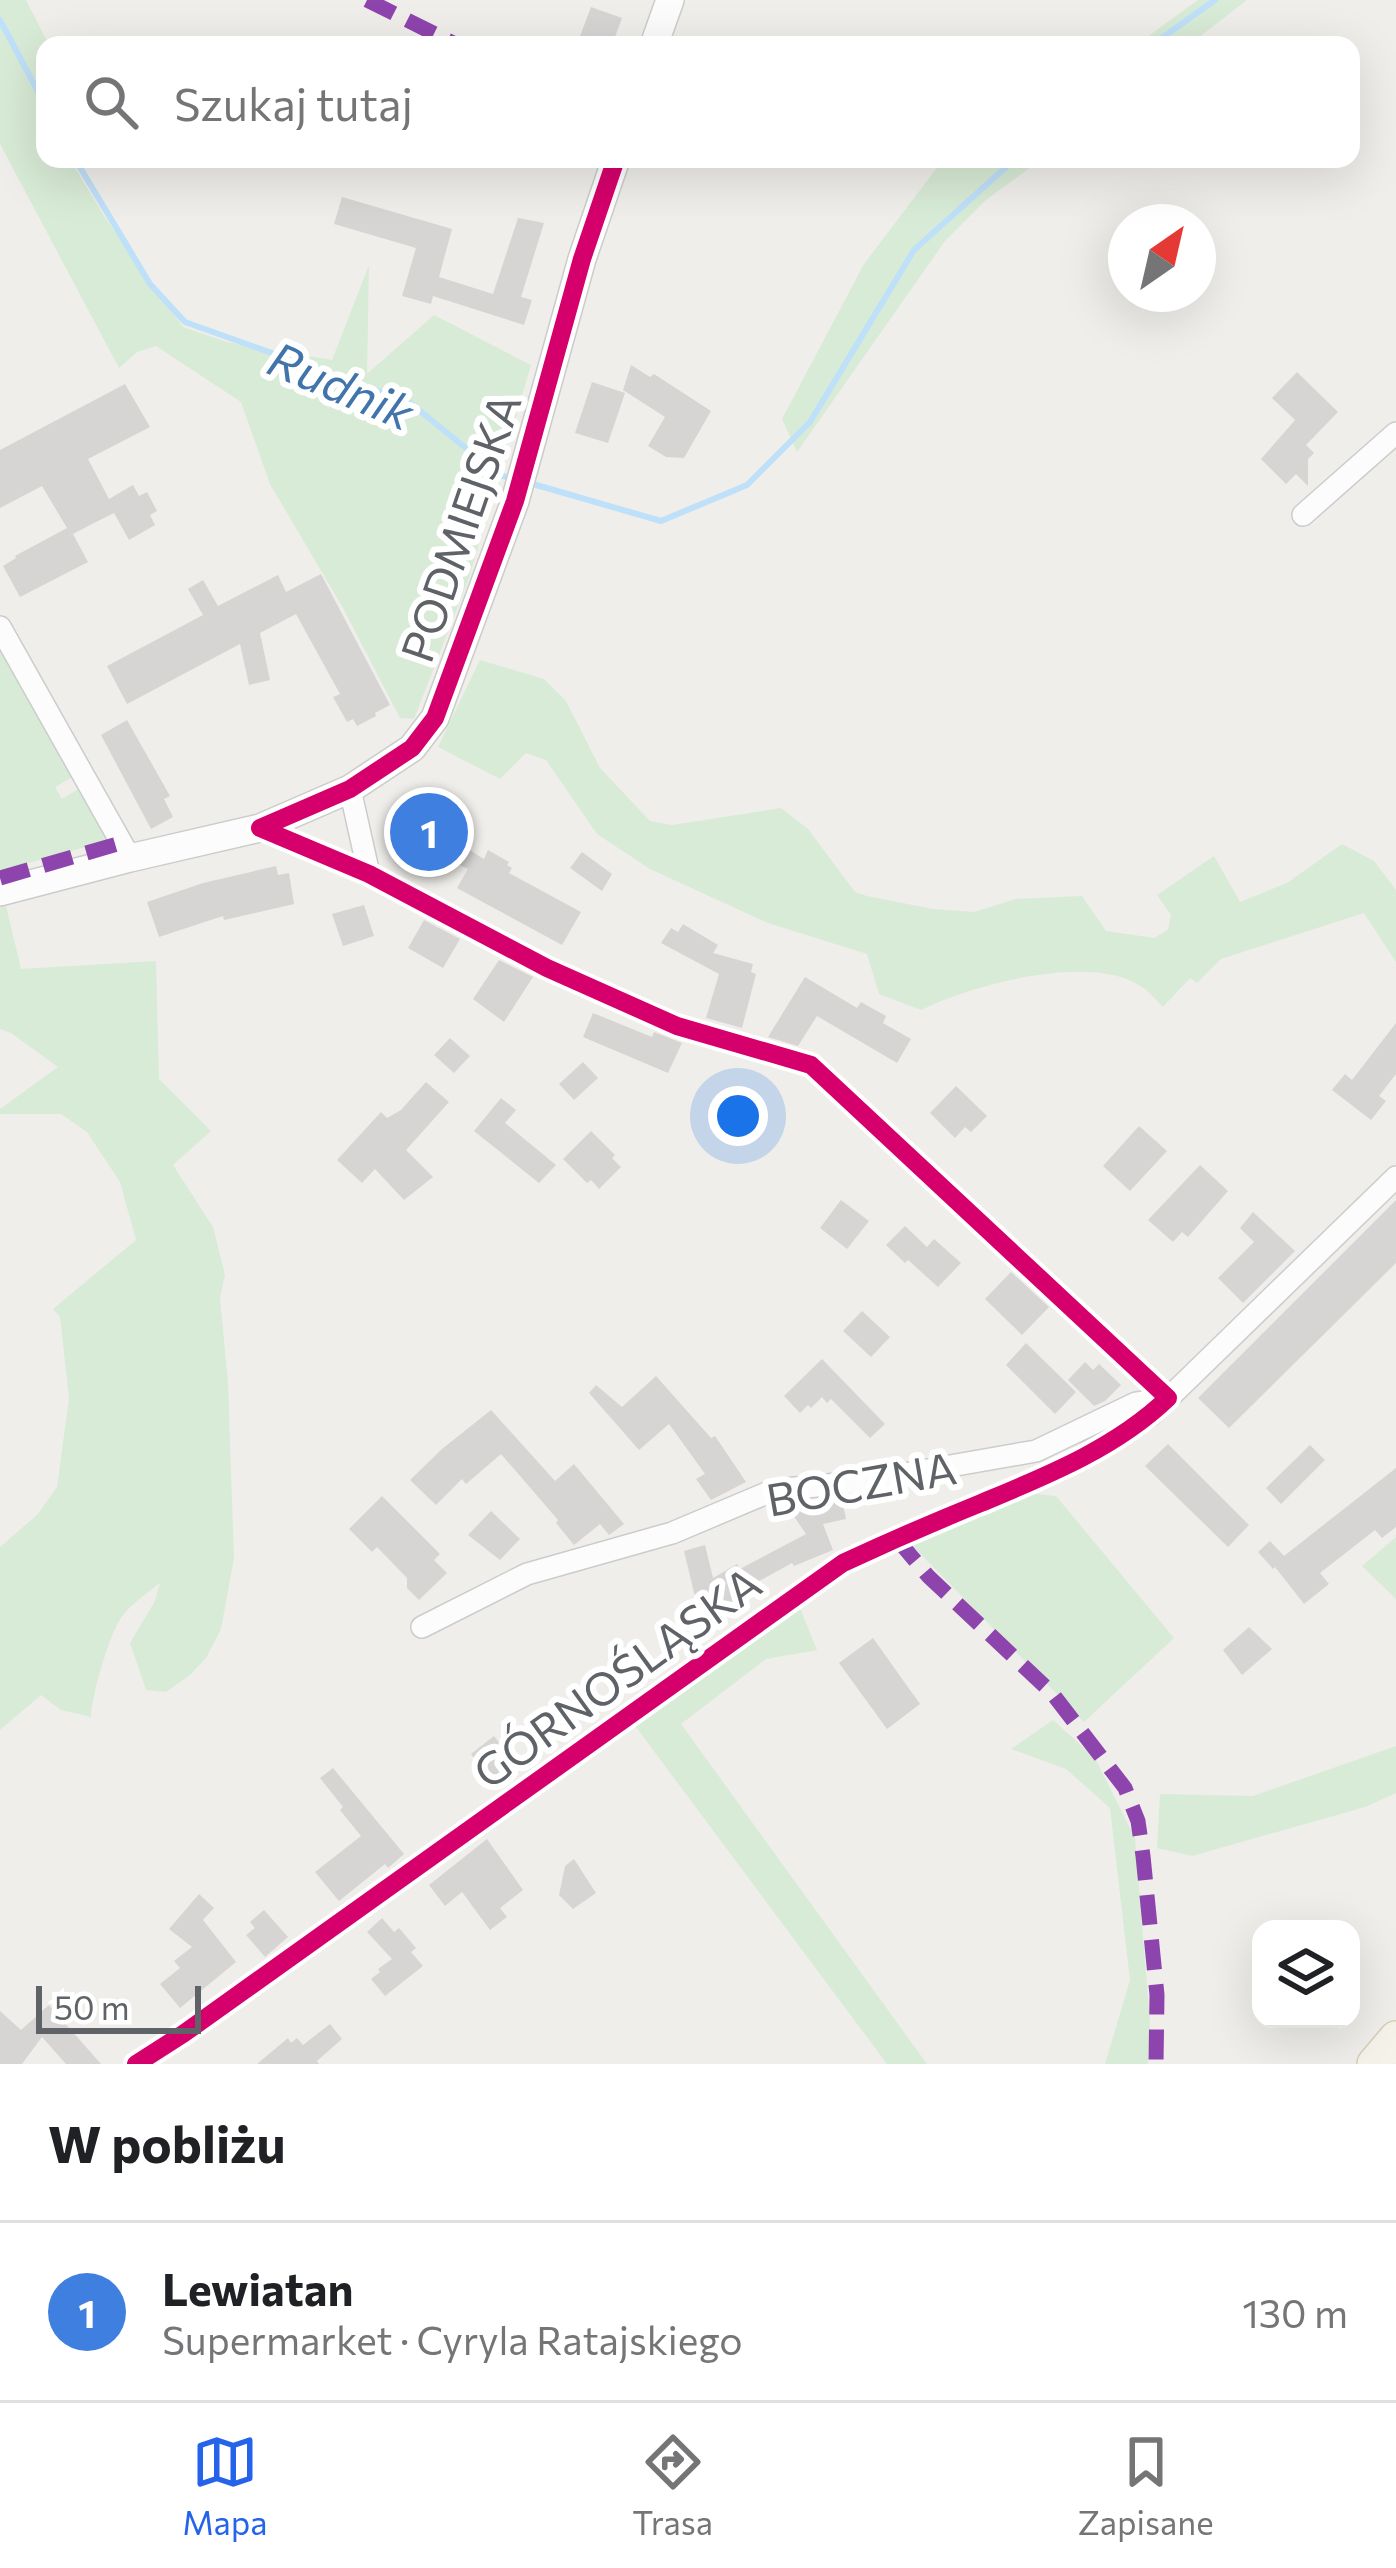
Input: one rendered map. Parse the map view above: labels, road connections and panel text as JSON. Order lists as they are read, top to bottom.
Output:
{
  "streets": {
    "street": ["PODMIEJSKA", "BOCZNA", "GÓRNOŚLĄSKA"]
  },
  "crossings": [
    ["BOCZNA", "GÓRNOŚLĄSKA"]
  ],
  "water": ["Rudnik"],
  "scale_bar": "50 m",
  "north": "top right",
  "page": {
    "search": "Szukaj tutaj",
    "pins": "1",
    "scale": "50 m",
    "heading": "W pobliżu",
    "list": [
      {
        "mark": "1",
        "name": "Lewiatan",
        "note": "Supermarket · Cyryla Ratajskiego",
        "value": "130 m"
      }
    ],
    "nav": ["Mapa", "Trasa", "Zapisane"]
  }
}
